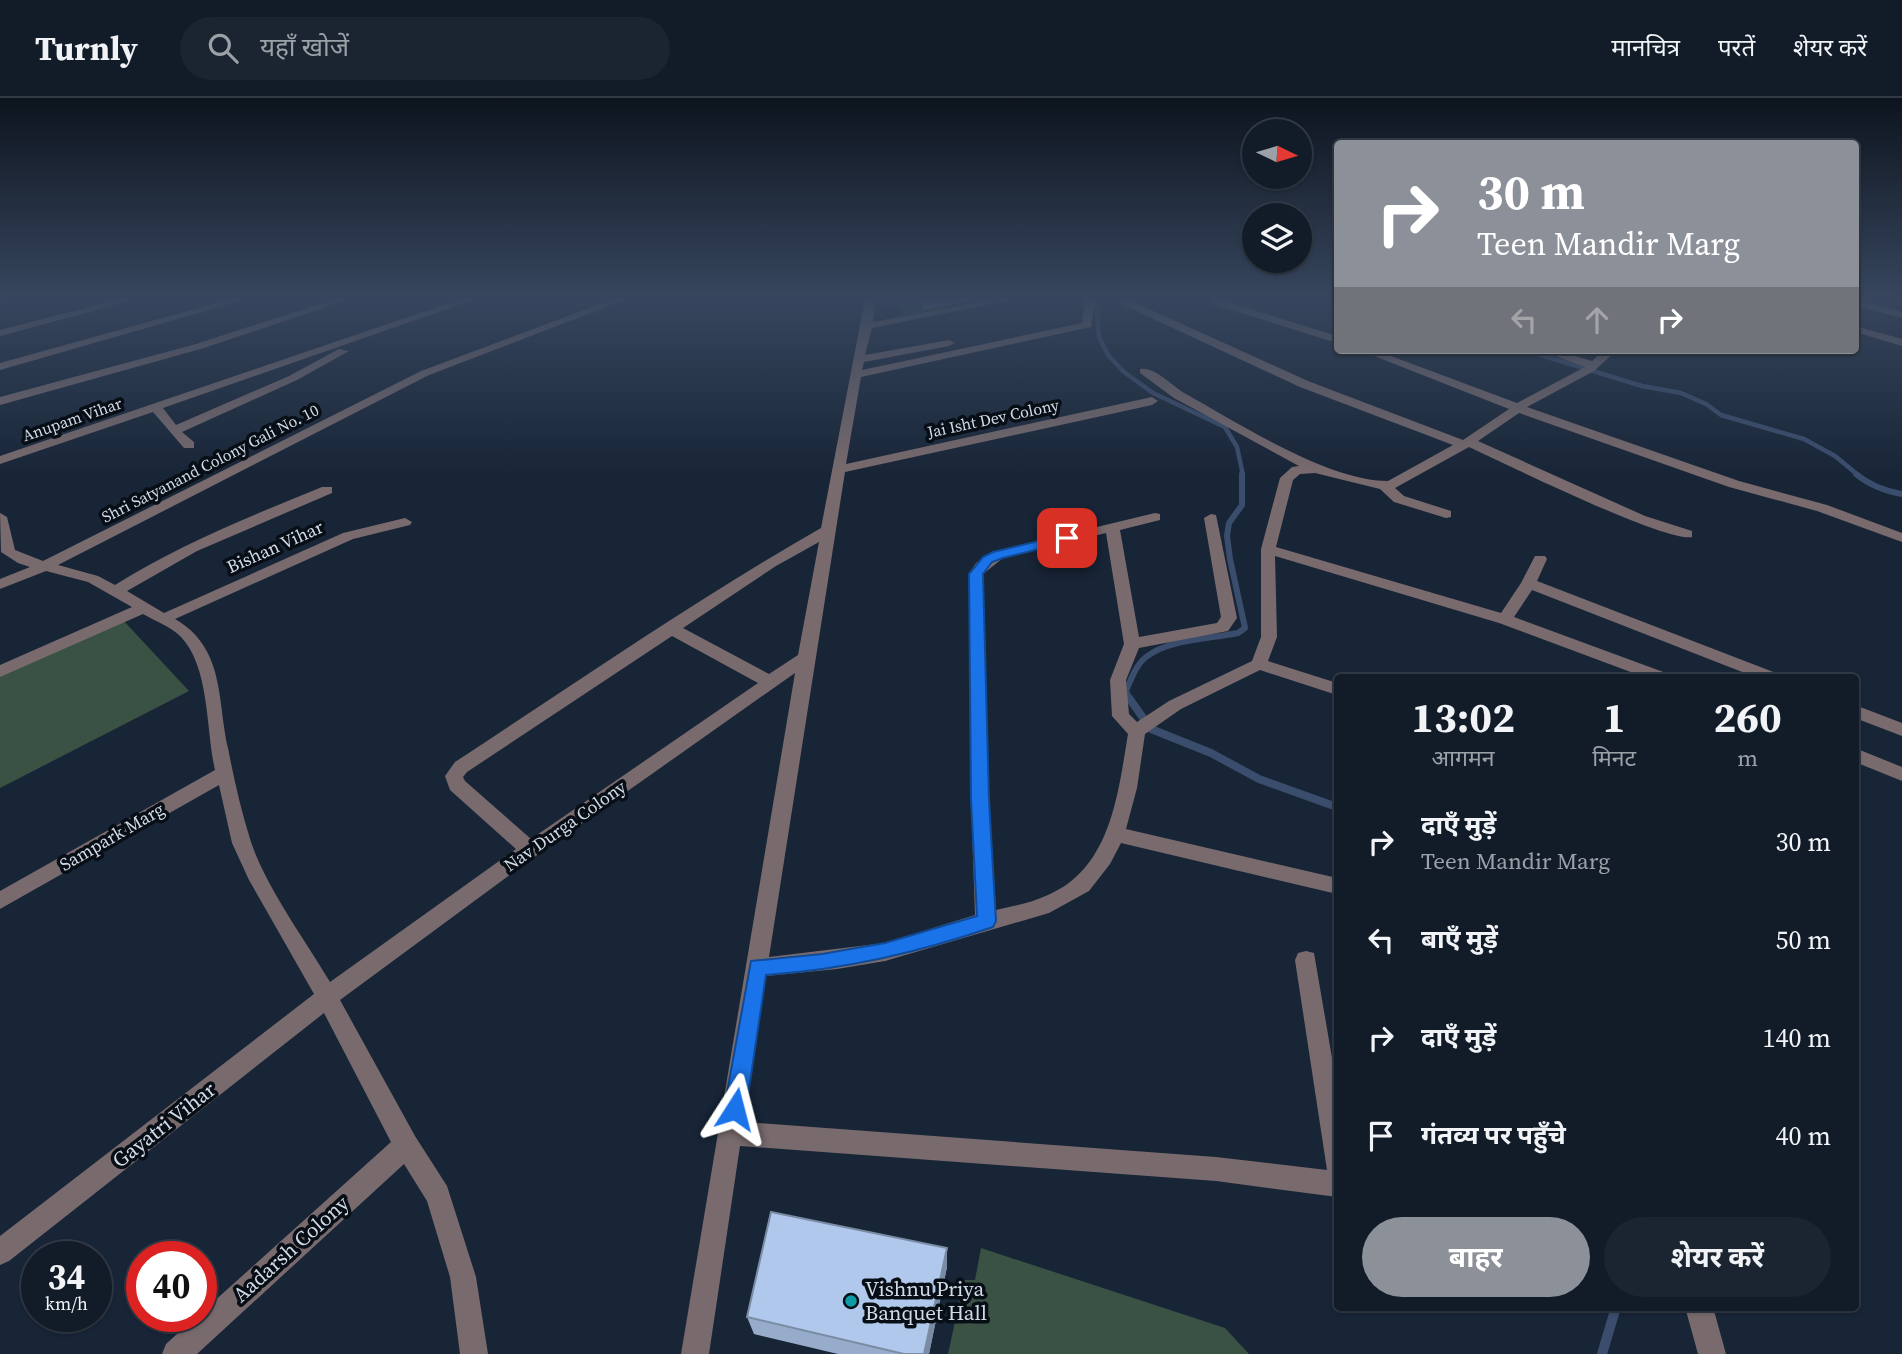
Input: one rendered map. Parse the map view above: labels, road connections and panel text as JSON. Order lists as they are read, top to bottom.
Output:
{
  "streets": {
    "street": [
      "Jai Isht Dev Colony",
      "Anupam Vihar",
      "Shri Satyanand Colony Gali No. 10",
      "Bishan Vihar",
      "Nav Durga Colony",
      "Sampark Marg",
      "Gayatri Vihar",
      "Aadarsh Colony"
    ]
  },
  "crossings": [
    ["Nav Durga Colony", "Gayatri Vihar"]
  ],
  "places": ["Vishnu Priya Banquet Hall"],
  "north": "right",
  "page": {
    "header": "Turnly",
    "search": "यहाँ खोजें",
    "nav": ["मानचित्र", "परतें", "शेयर करें"],
    "turn": ["30 m", "Teen Mandir Marg"],
    "eta": [
      "13:02",
      "आगमन",
      "1",
      "मिनट",
      "260",
      "m"
    ],
    "list": [
      {
        "name": "दाएँ मुड़ें",
        "note": "Teen Mandir Marg",
        "value": "30 m"
      },
      {
        "name": "बाएँ मुड़ें",
        "value": "50 m"
      },
      {
        "name": "दाएँ मुड़ें",
        "value": "140 m"
      },
      {
        "name": "गंतव्य पर पहुँचे",
        "value": "40 m"
      }
    ],
    "buttons": ["बाहर", "शेयर करें"],
    "speed": "34 km/h",
    "limit": "40"
  }
}
